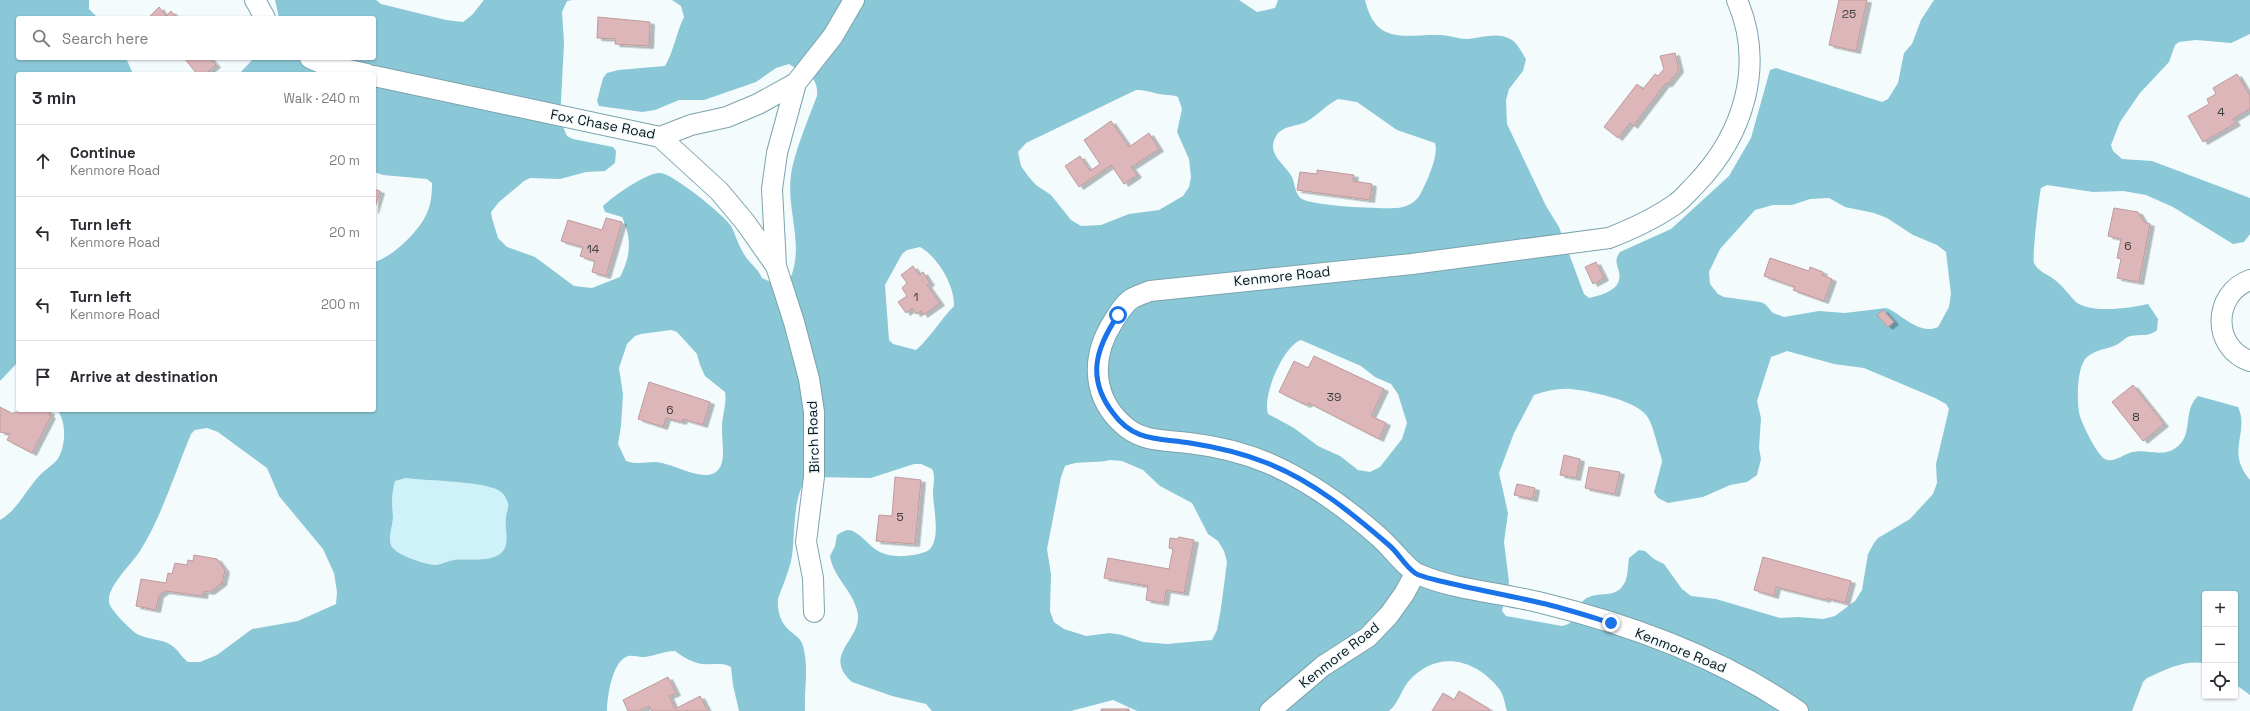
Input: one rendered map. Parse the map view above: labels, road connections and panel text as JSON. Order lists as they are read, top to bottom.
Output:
{
  "streets": {
    "street": ["Fox Chase Road", "Kenmore Road", "Birch Road"]
  },
  "crossings": [
    ["Fox Chase Road", "Birch Road"]
  ],
  "house_numbers": [
    "25",
    "4",
    "6",
    "14",
    "1",
    "39",
    "6",
    "8",
    "5"
  ],
  "page": {
    "search": "Search here",
    "heading": ["3 min", "Walk · 240 m"],
    "list": [
      ["Continue", "Kenmore Road", "20 m"],
      ["Turn left", "Kenmore Road", "20 m"],
      ["Turn left", "Kenmore Road", "200 m"],
      "Arrive at destination"
    ],
    "map_buttons": ["+", "−"]
  }
}
